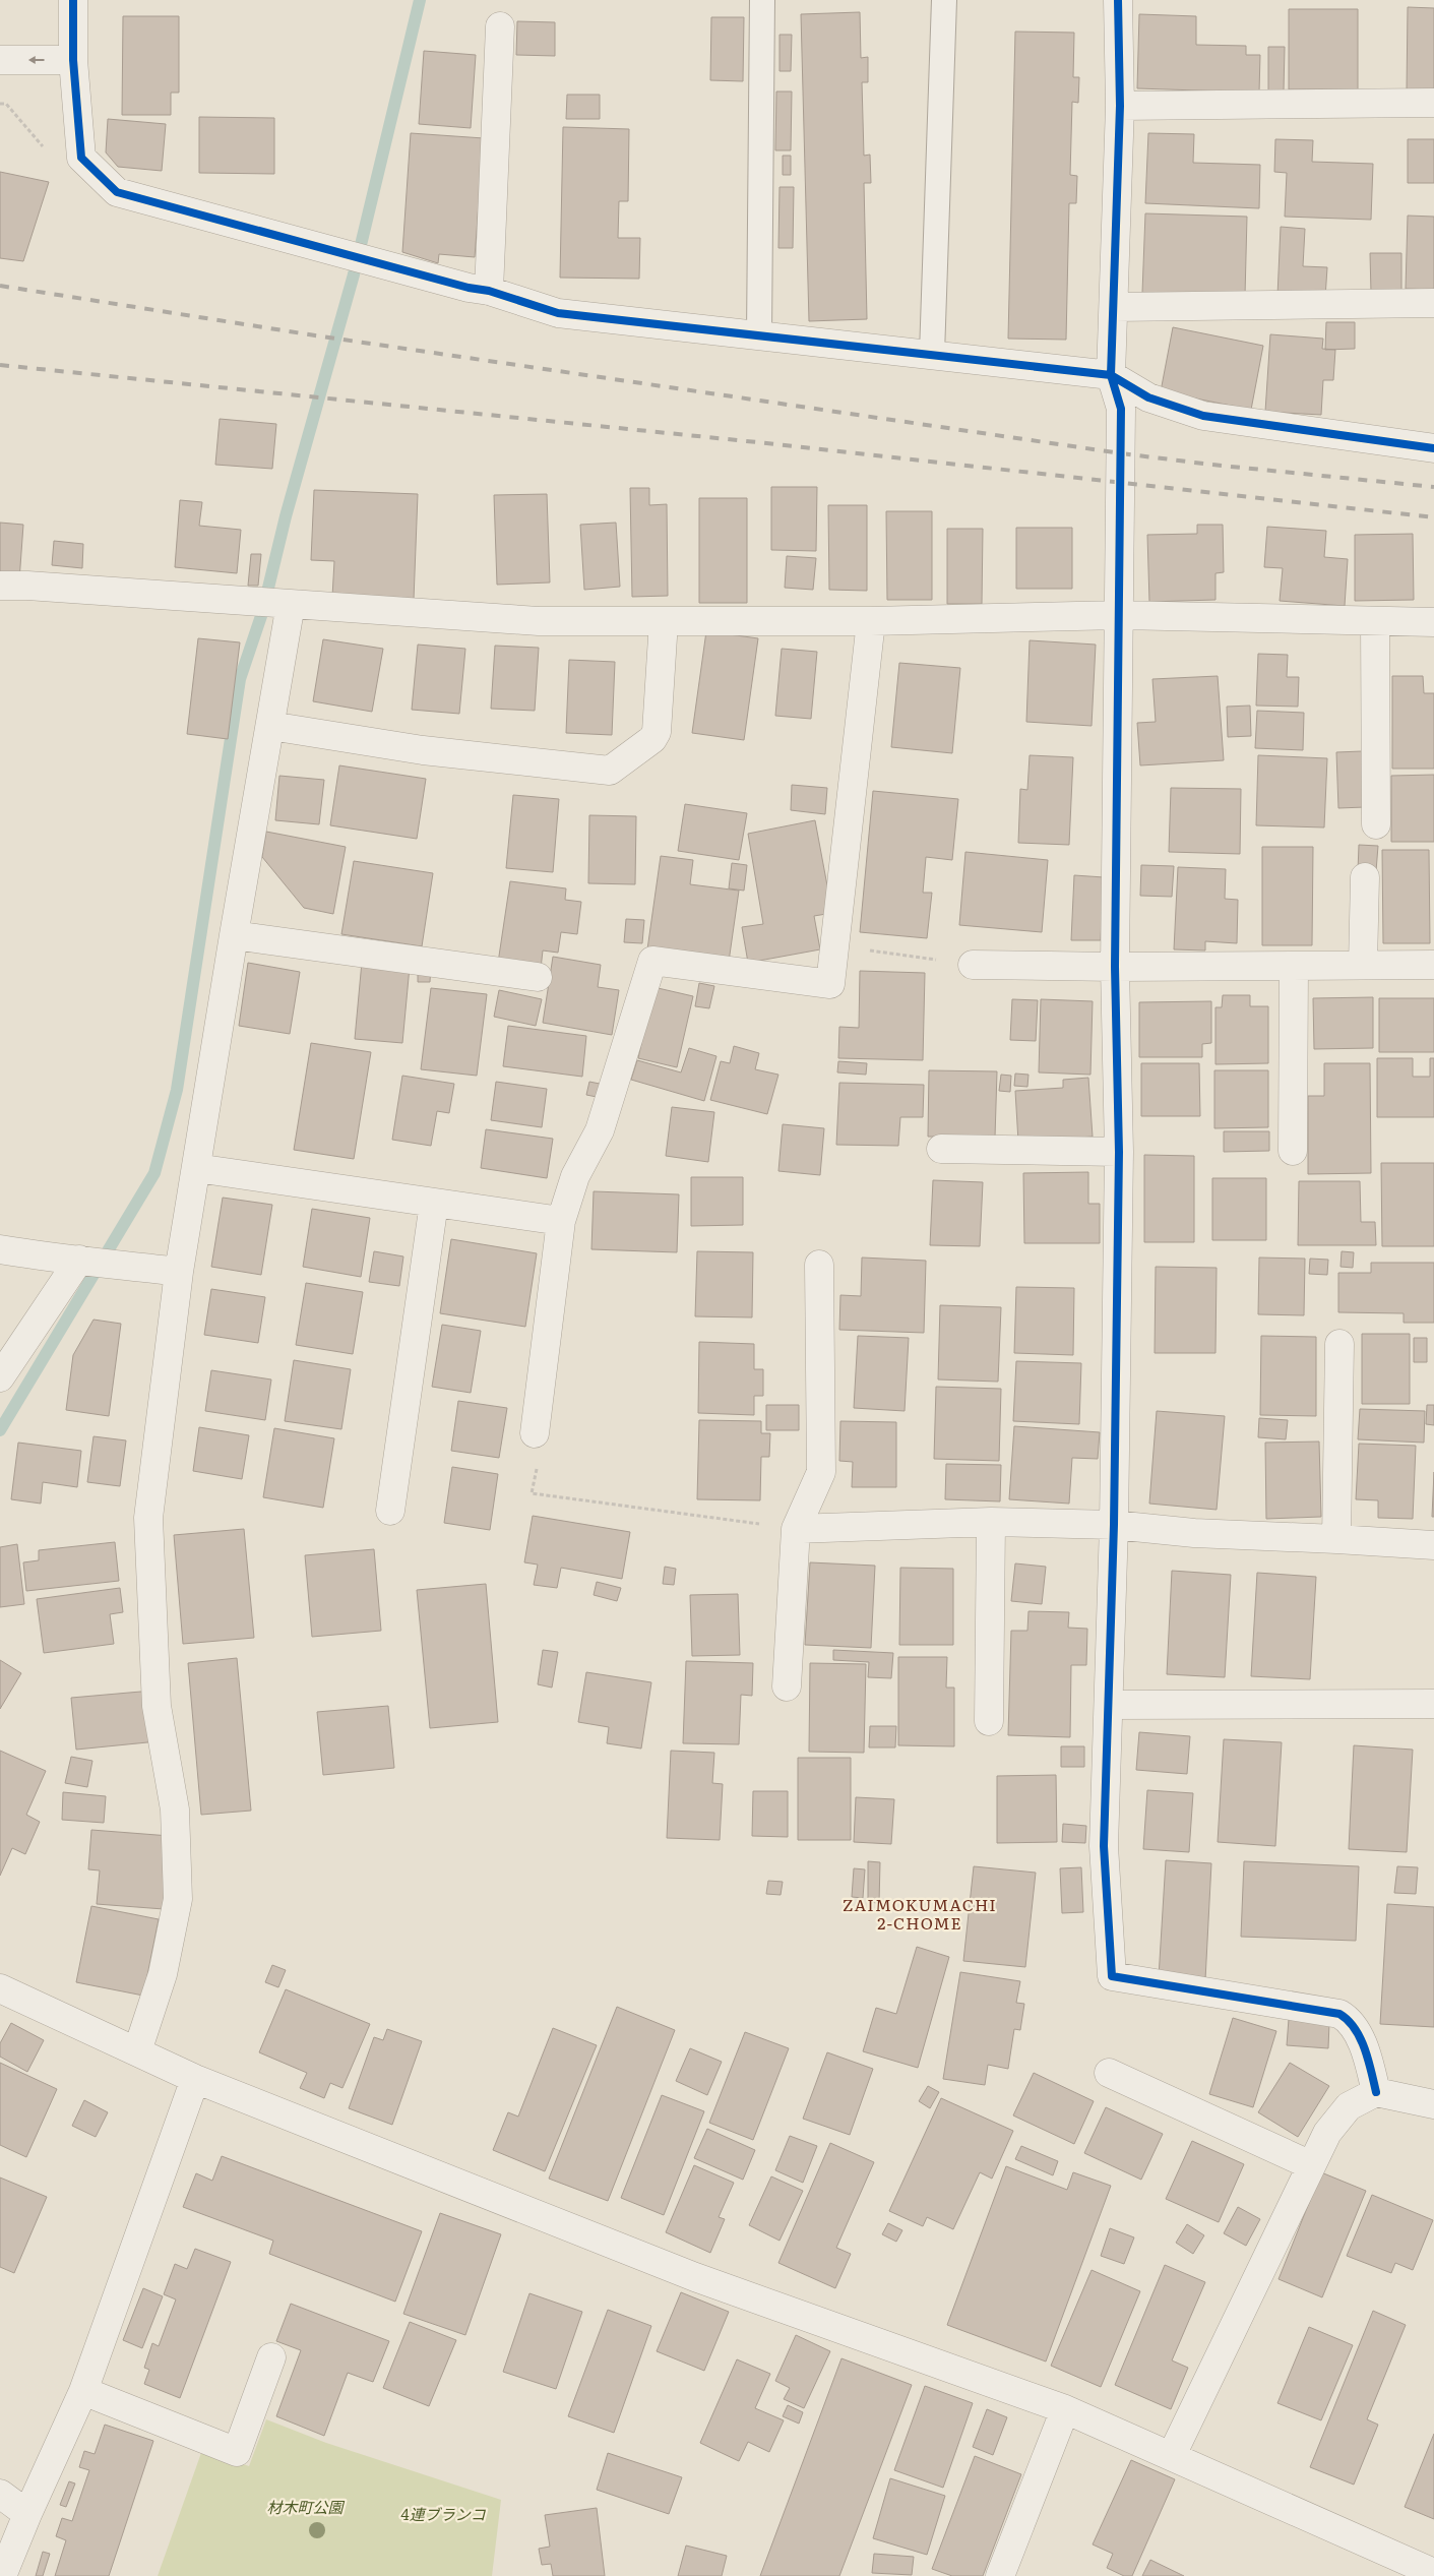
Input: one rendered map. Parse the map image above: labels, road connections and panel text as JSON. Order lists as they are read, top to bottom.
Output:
{
  "districts": ["ZAIMOKUMACHI 2-CHOME"],
  "parks": ["材木町公園", "4連ブランコ"]
}
